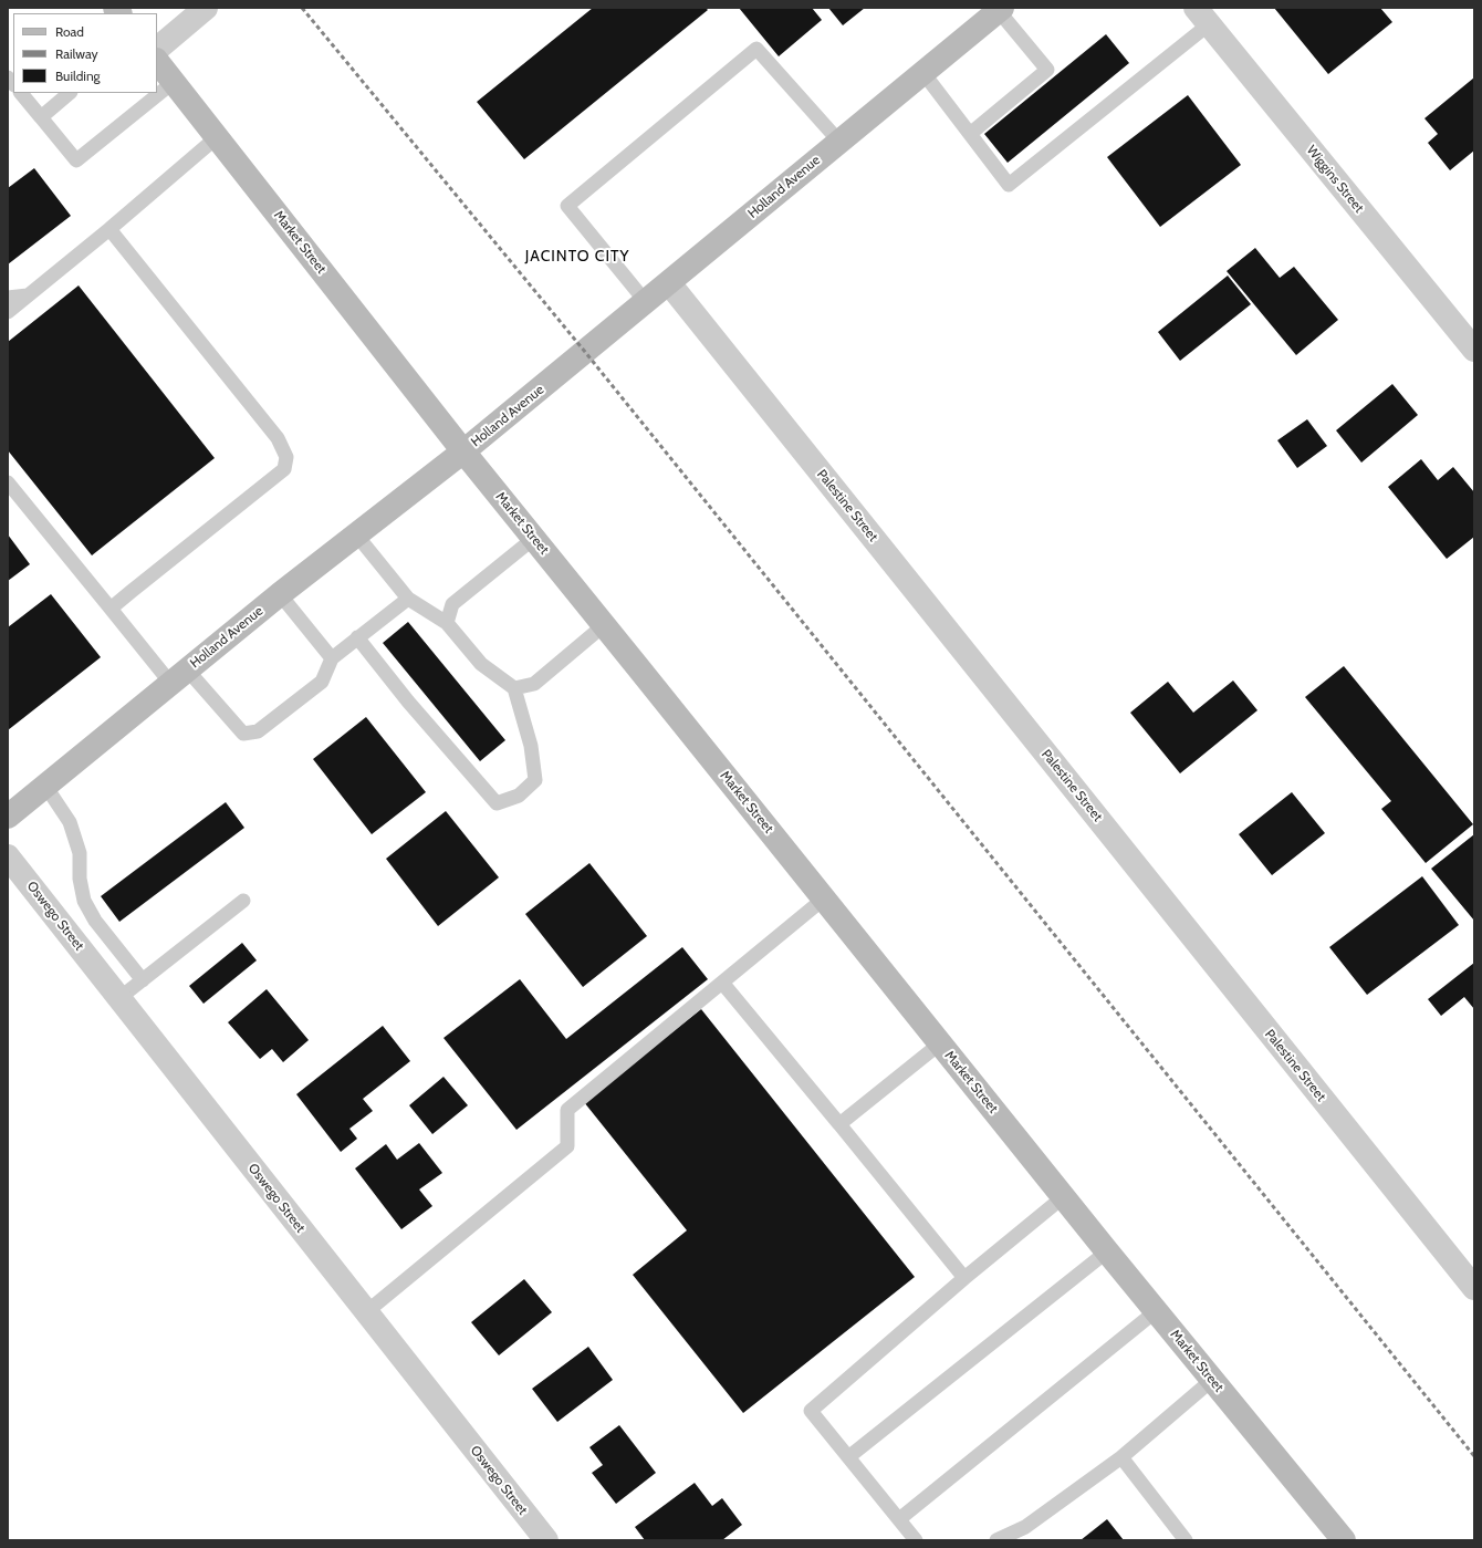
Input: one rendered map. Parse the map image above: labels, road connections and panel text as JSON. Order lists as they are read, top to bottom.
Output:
{
  "streets": {
    "main road": ["Holland Avenue", "Market Street"],
    "street": ["Wiggins Street", "Palestine Street", "Oswego Street"]
  },
  "crossings": [
    ["Holland Avenue", "Market Street"],
    ["Holland Avenue", "Palestine Street"]
  ],
  "districts": ["JACINTO CITY"],
  "legend": ["Road", "Railway", "Building"]
}
